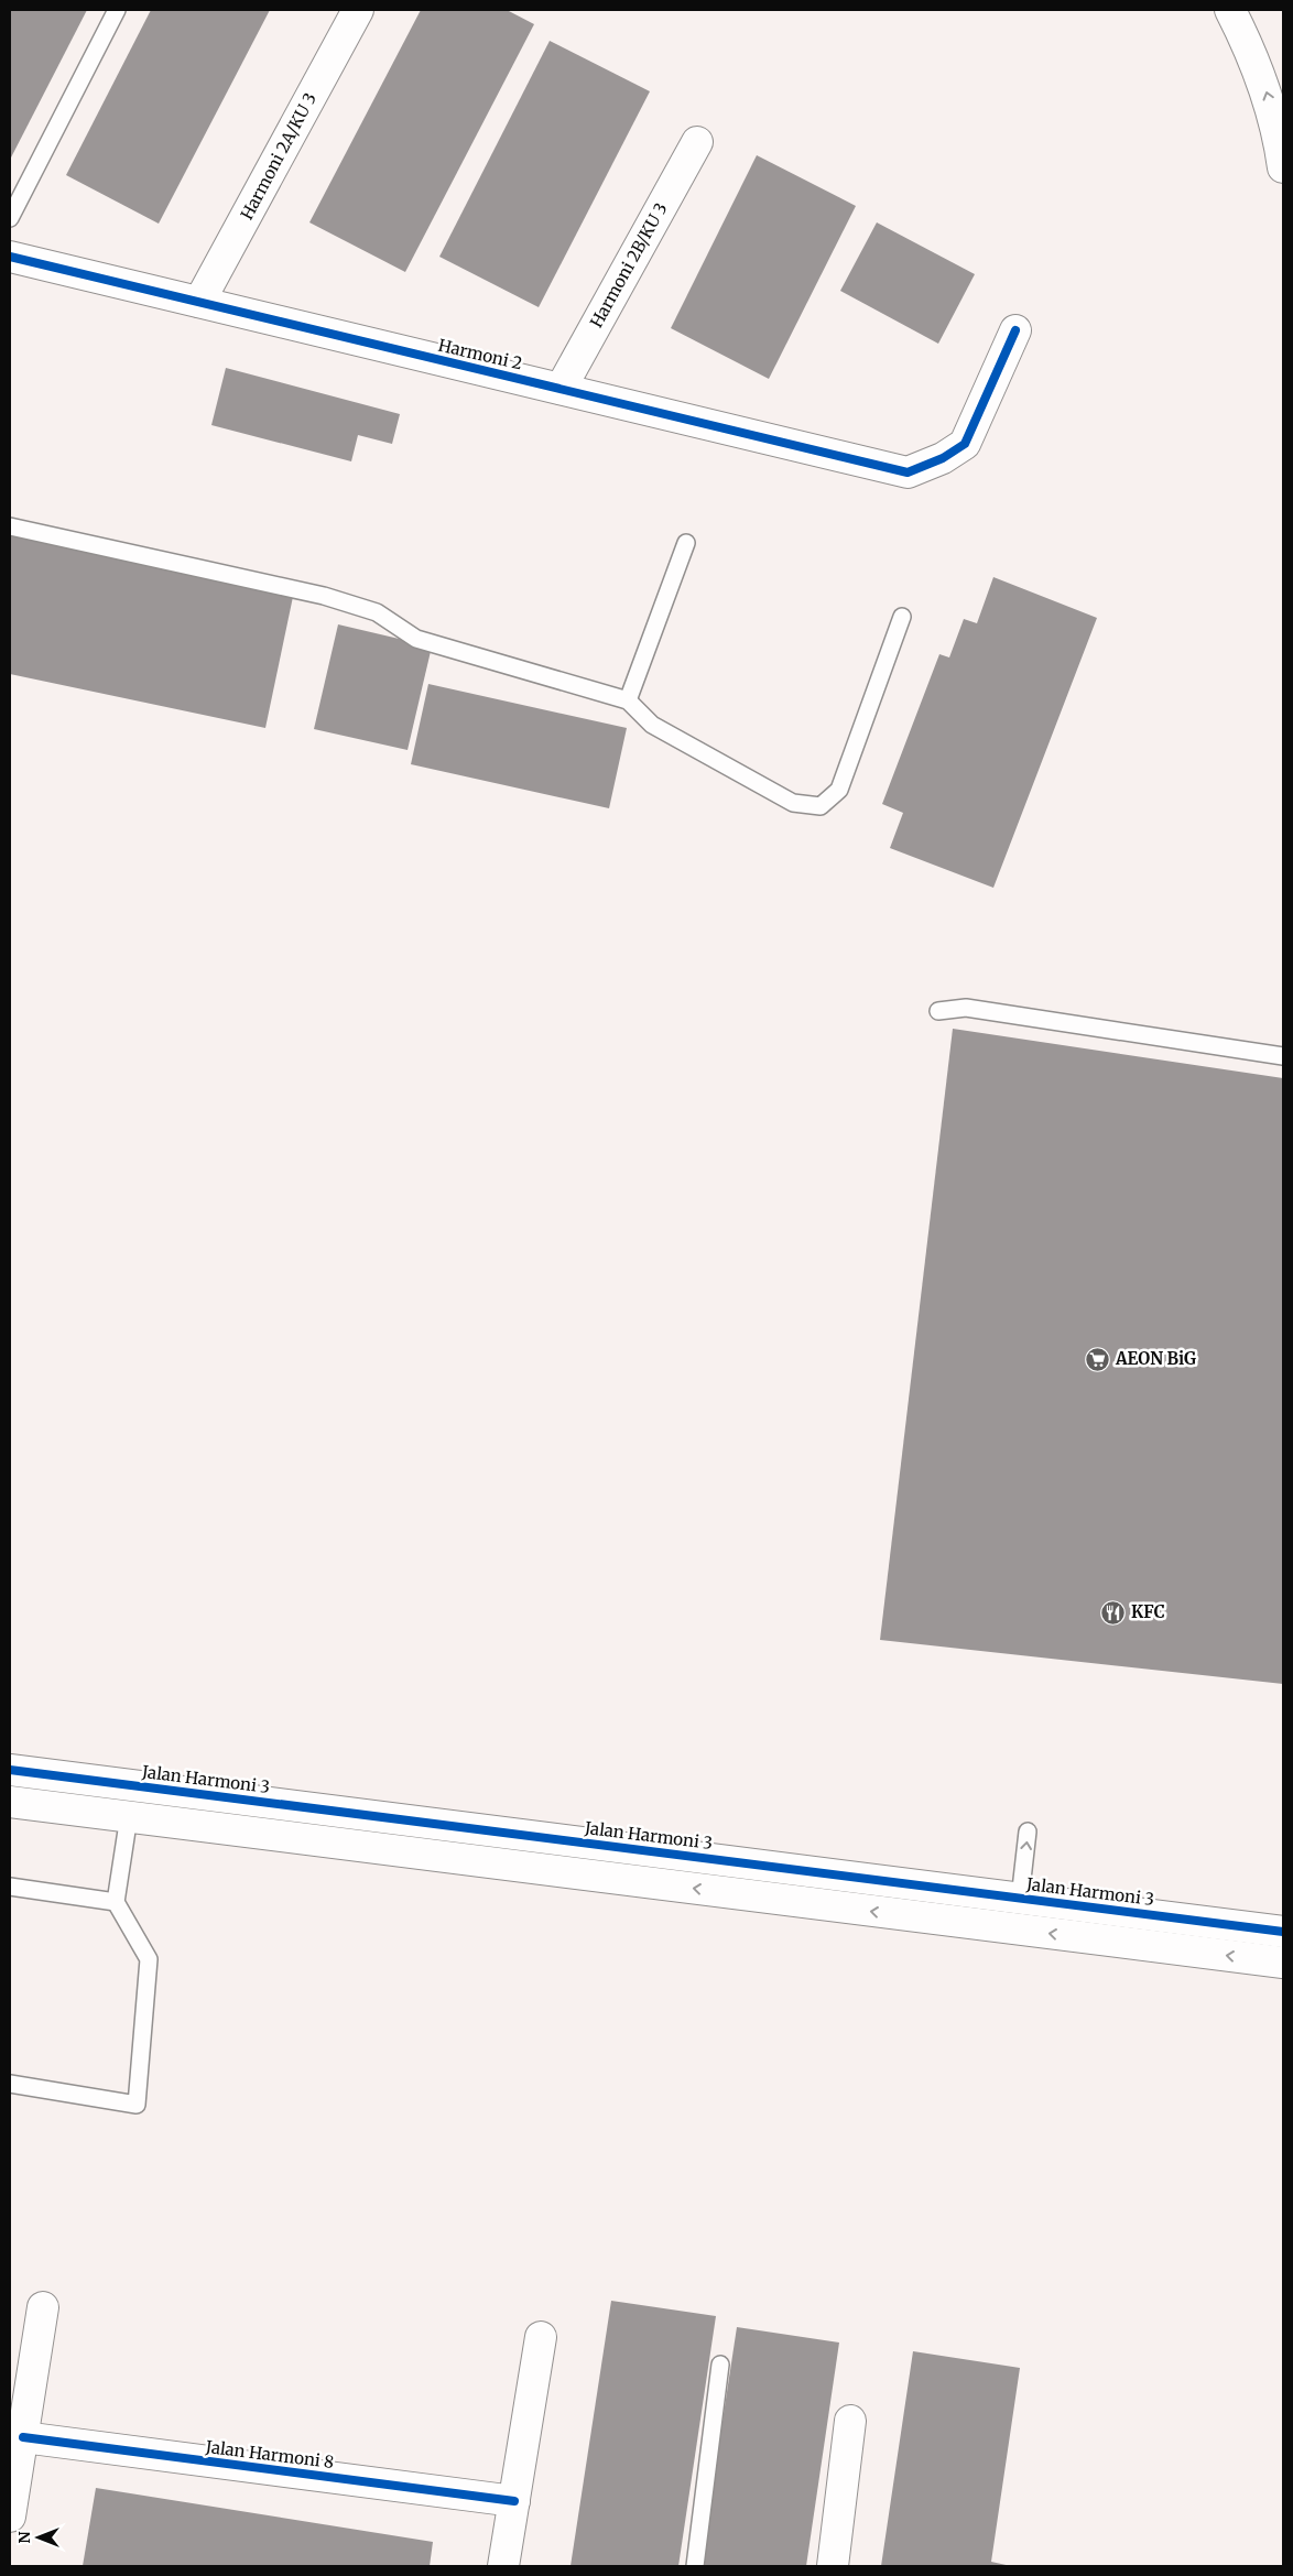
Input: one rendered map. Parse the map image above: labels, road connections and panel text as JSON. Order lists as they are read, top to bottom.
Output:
{
  "streets": {
    "street": [
      "Harmoni 2A/KU 3",
      "Harmoni 2B/KU 3",
      "Harmoni 2",
      "Jalan Harmoni 3",
      "Jalan Harmoni 8"
    ]
  },
  "crossings": [
    ["Harmoni 2A/KU 3", "Harmoni 2"],
    ["Harmoni 2B/KU 3", "Harmoni 2"]
  ],
  "places": {
    "supermarket": ["AEON BiG"],
    "restaurant": ["KFC"]
  },
  "north": "left"
}
